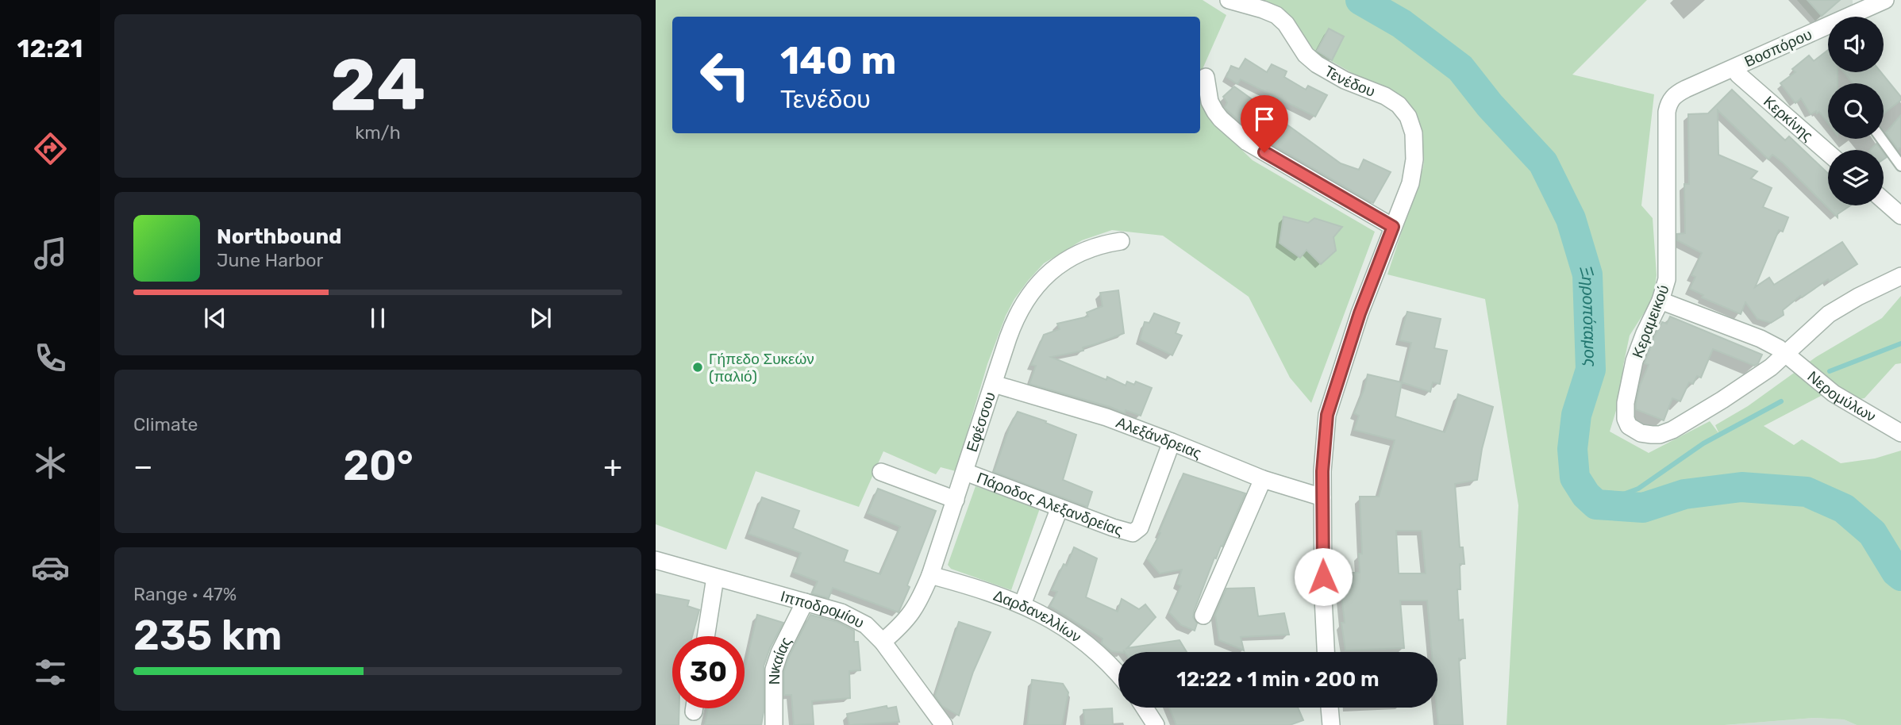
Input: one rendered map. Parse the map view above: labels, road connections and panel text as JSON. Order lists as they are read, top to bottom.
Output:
{
  "streets": {
    "street": [
      "Βοσπόρου",
      "Τενέδου",
      "Κερκίνης",
      "Κεραμεικού",
      "Νερομύλων",
      "Εφέσσου",
      "Αλεξάνδρειας",
      "Πάροδος Αλεξανδρείας",
      "Ιπποδρομίου",
      "Δαρδανελλίων",
      "Νικαίας"
    ]
  },
  "crossings": [
    ["Βοσπόρου", "Κερκίνης"],
    ["Βοσπόρου", "Κεραμεικού"],
    ["Κερκίνης", "Κεραμεικού"],
    ["Κεραμεικού", "Νερομύλων"],
    ["Εφέσσου", "Αλεξάνδρειας"],
    ["Εφέσσου", "Πάροδος Αλεξανδρείας"],
    ["Εφέσσου", "Ιπποδρομίου"],
    ["Εφέσσου", "Δαρδανελλίων"],
    ["Αλεξάνδρειας", "Πάροδος Αλεξανδρείας"],
    ["Ιπποδρομίου", "Νικαίας"]
  ],
  "water": ["Ξηροπόταμος"],
  "places": ["Γήπεδο Συκεών (παλιό)"],
  "page": {
    "tabs": "12:21",
    "tile": [
      ["24", "km/h"],
      "Climate",
      ["Range · 47%", "235 km"]
    ],
    "turn": ["140 m", "Τενέδου"],
    "song": ["Northbound", "June Harbor"],
    "heat": ["−", "20°", "+"],
    "limit": "30",
    "trip": "12:22 · 1 min · 200 m"
  }
}
